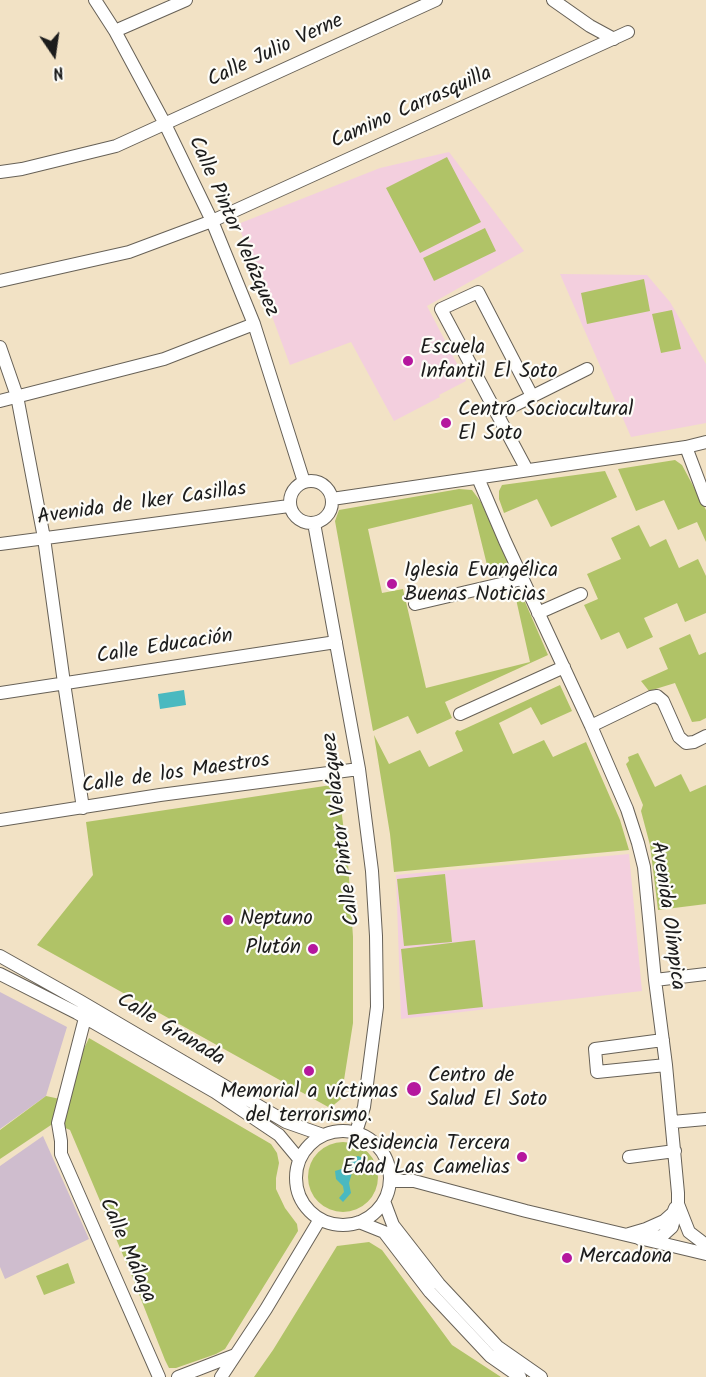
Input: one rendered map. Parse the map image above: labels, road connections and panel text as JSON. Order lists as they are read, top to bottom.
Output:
{
  "streets": {
    "street": [
      "Calle Julio Verne",
      "Camino Carrasquilla",
      "Calle Pintor Velázquez",
      "Avenida de Iker Casillas",
      "Calle Educación",
      "Calle de los Maestros",
      "Avenida Olímpica",
      "Calle Granada",
      "Calle Málaga"
    ]
  },
  "crossings": [
    ["Calle Julio Verne", "Calle Pintor Velázquez"],
    ["Camino Carrasquilla", "Calle Pintor Velázquez"],
    ["Calle Pintor Velázquez", "Avenida de Iker Casillas"],
    ["Calle Pintor Velázquez", "Calle Educación"],
    ["Calle Pintor Velázquez", "Calle de los Maestros"],
    ["Calle Pintor Velázquez", "Calle Granada"],
    ["Calle Granada", "Calle Málaga"]
  ],
  "places": [
    "Escuela Infantil El Soto",
    "Centro Sociocultural El Soto",
    "Iglesia Evangélica Buenas Noticias",
    "Neptuno",
    "Plutón",
    "Memorial a víctimas del terrorismo.",
    "Centro de Salud El Soto",
    "Residencia Tercera Edad Las Camelias",
    "Mercadona"
  ],
  "north": "bottom"
}
